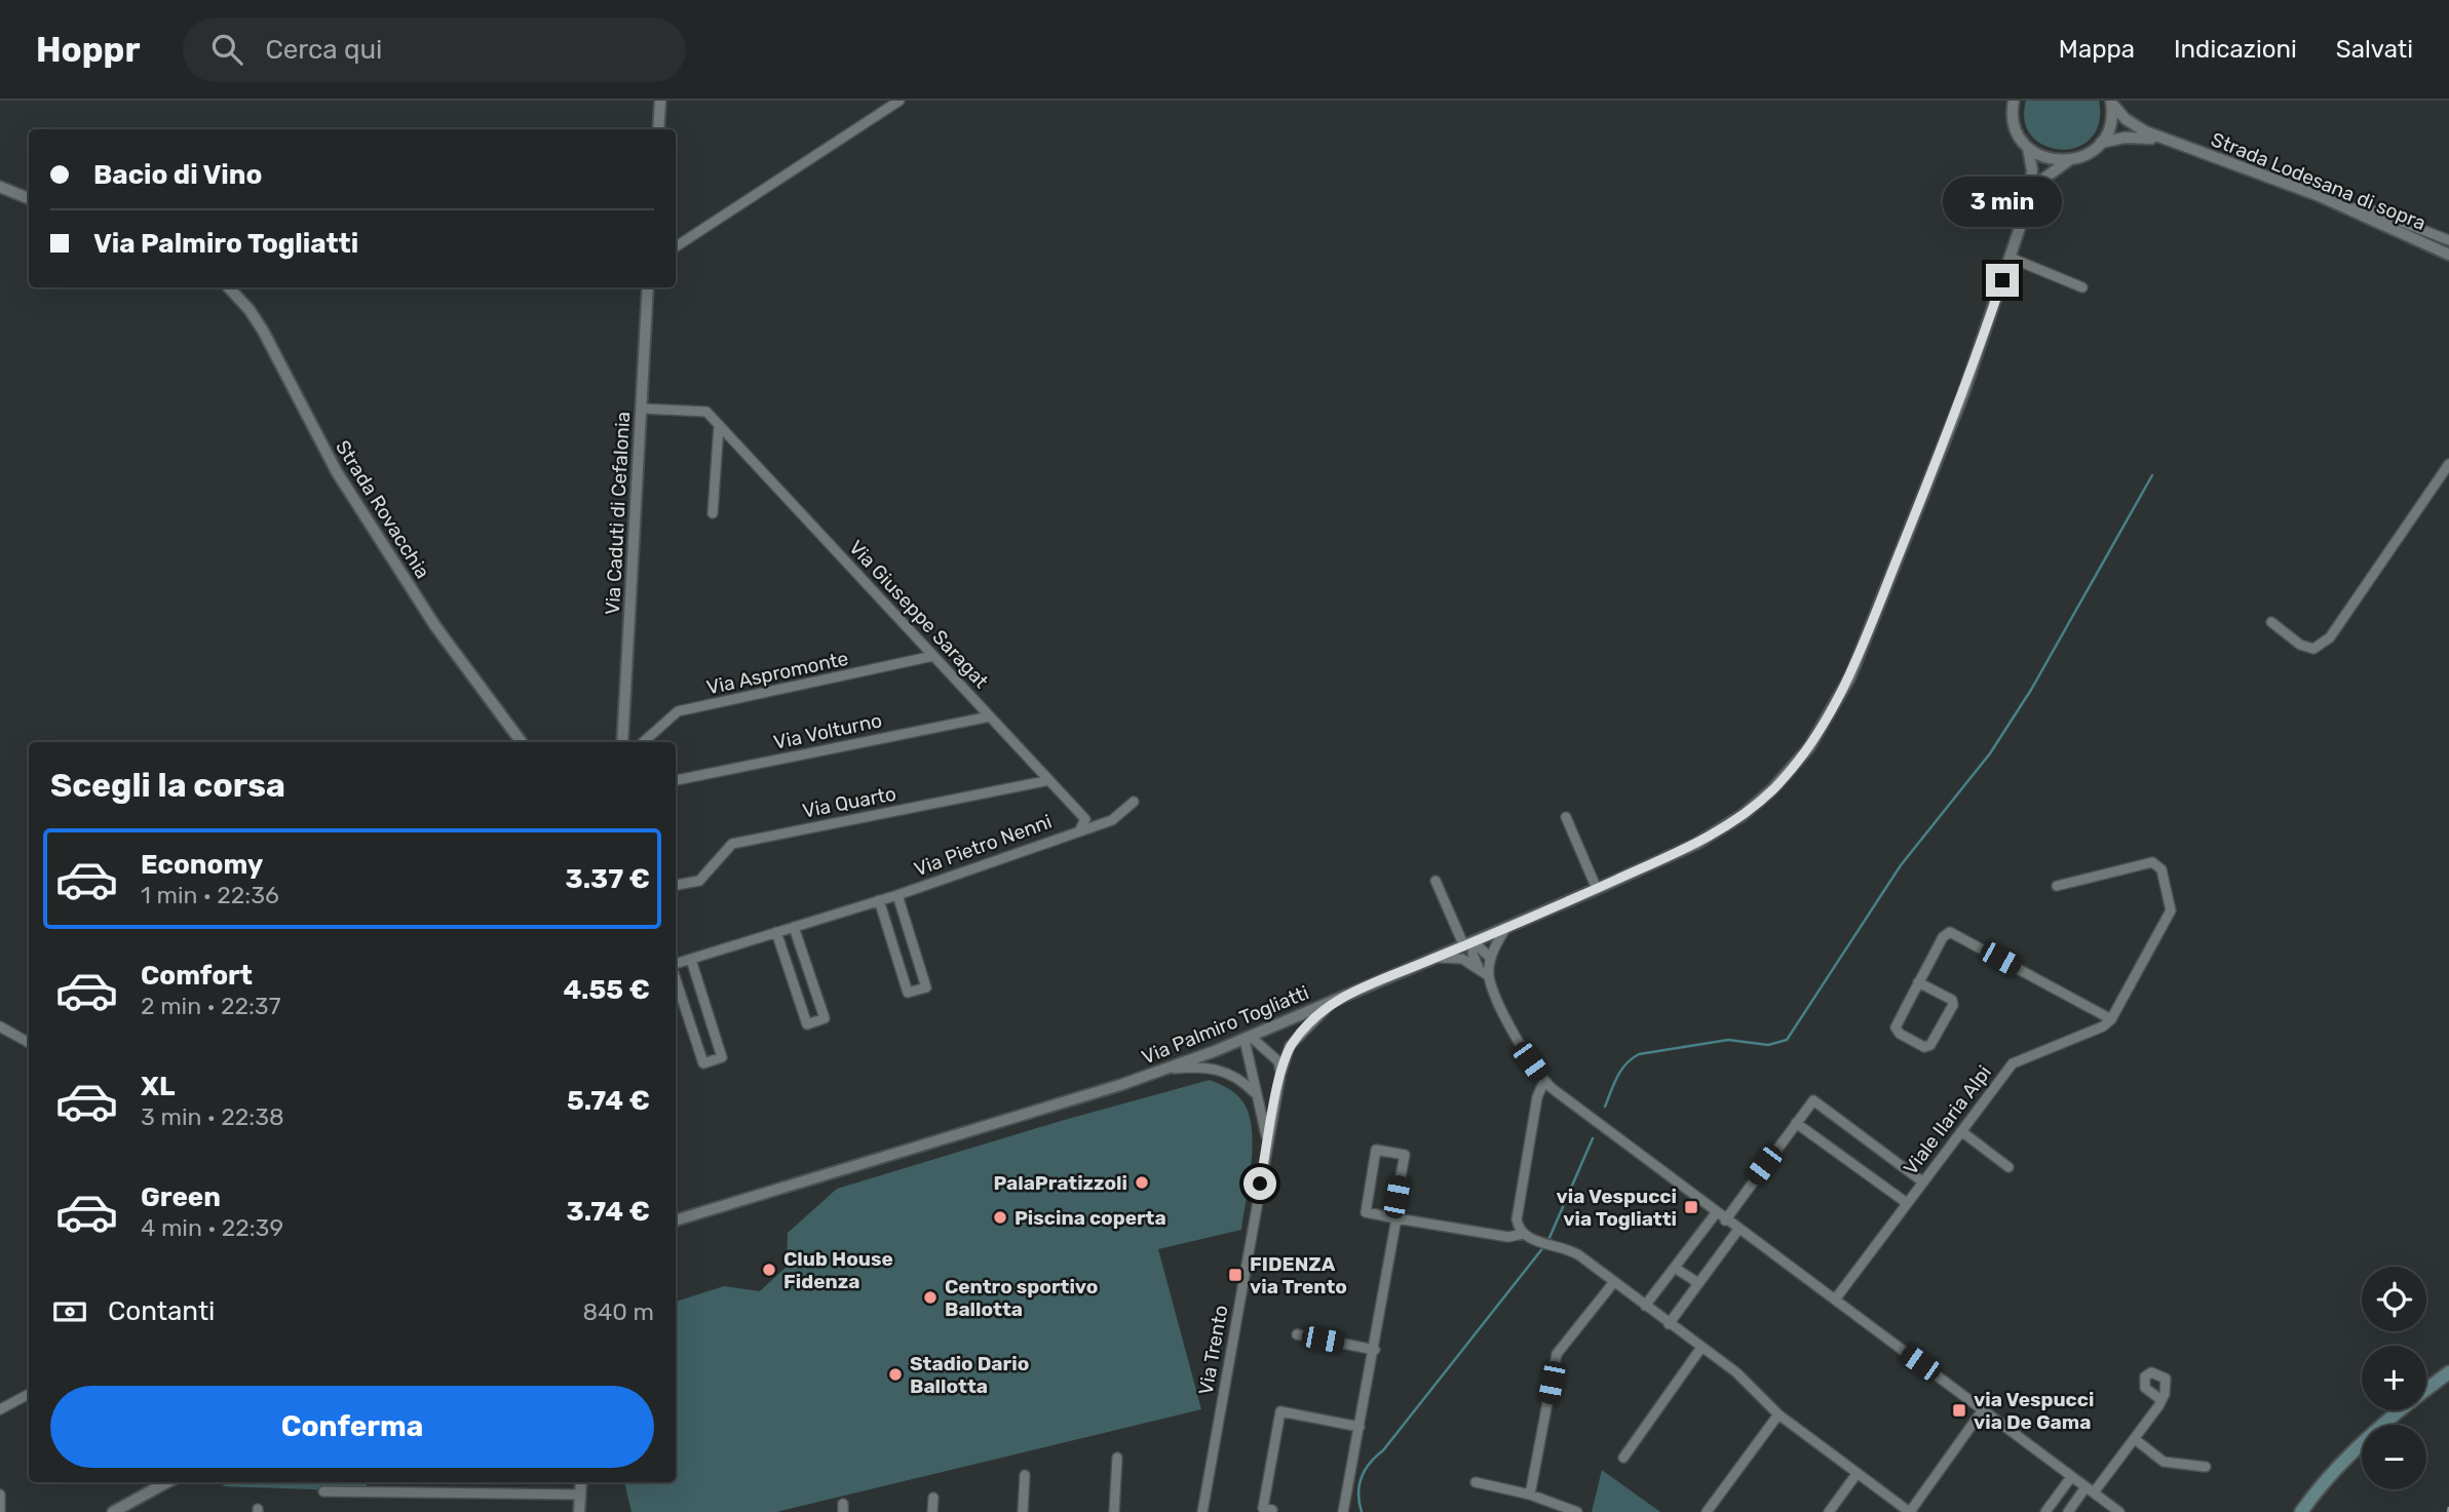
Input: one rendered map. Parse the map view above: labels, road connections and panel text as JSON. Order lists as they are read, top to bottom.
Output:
{
  "streets": {
    "street": [
      "Strada Lodesana di sopra",
      "Strada Rovacchia",
      "Via Caduti di Cefalonia",
      "Via Giuseppe Saragat",
      "Via Aspromonte",
      "Via Volturno",
      "Via Quarto",
      "Via Pietro Nenni",
      "Via Palmiro Togliatti",
      "Viale Ilaria Alpi",
      "Via Trento"
    ]
  },
  "crossings": [
    ["Via Caduti di Cefalonia", "Via Giuseppe Saragat"],
    ["Via Giuseppe Saragat", "Via Aspromonte"],
    ["Via Giuseppe Saragat", "Via Volturno"],
    ["Via Giuseppe Saragat", "Via Quarto"],
    ["Via Giuseppe Saragat", "Via Pietro Nenni"],
    ["Via Palmiro Togliatti", "Via Trento"]
  ],
  "places": {
    "other": [
      "PalaPratizzoli",
      "Piscina coperta",
      "Club House Fidenza",
      "Centro sportivo Ballotta",
      "Stadio Dario Ballotta"
    ],
    "transit": ["via Vespucci via Togliatti", "FIDENZA via Trento", "via Vespucci via De Gama"]
  },
  "page": {
    "header": "Hoppr",
    "search": "Cerca qui",
    "nav": ["Mappa", "Indicazioni", "Salvati"],
    "banner": ["Bacio di Vino", "Via Palmiro Togliatti"],
    "bubble": "3 min",
    "heading": "Scegli la corsa",
    "list": [
      {
        "name": "Economy",
        "note": "1 min · 22:36",
        "value": "3.37 €"
      },
      {
        "name": "Comfort",
        "note": "2 min · 22:37",
        "value": "4.55 €"
      },
      {
        "name": "XL",
        "note": "3 min · 22:38",
        "value": "5.74 €"
      },
      {
        "name": "Green",
        "note": "4 min · 22:39",
        "value": "3.74 €"
      }
    ],
    "map_buttons": ["+", "−"],
    "pay": ["Contanti", "840 m"],
    "buttons": "Conferma"
  }
}
